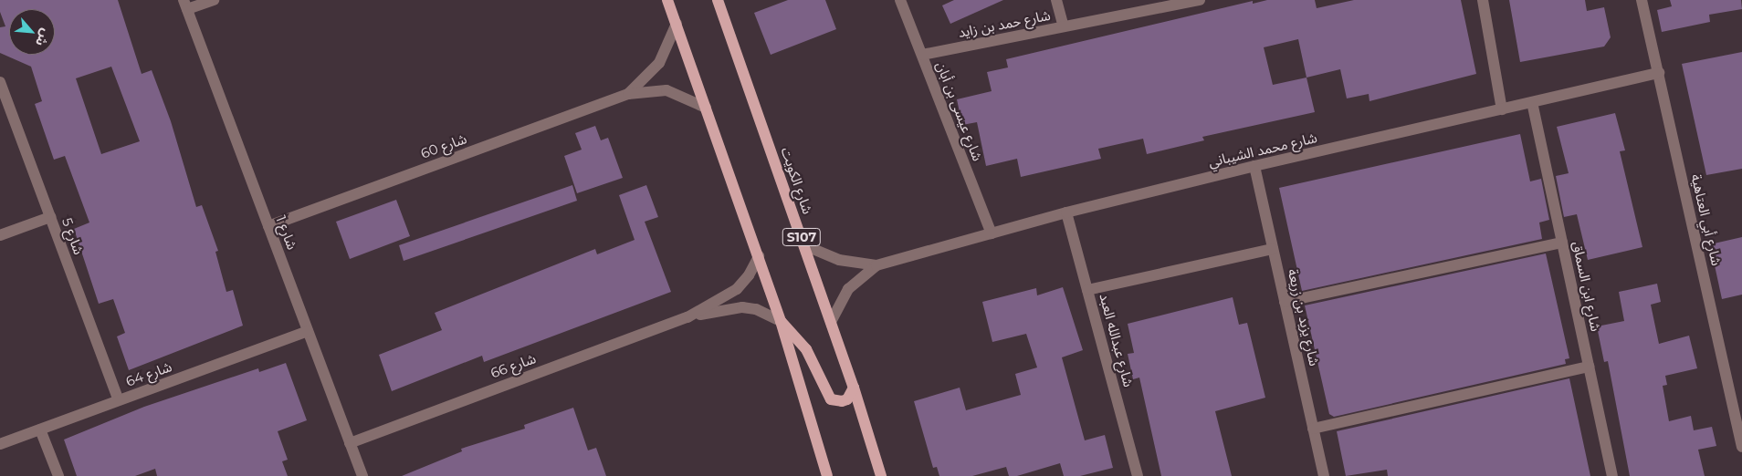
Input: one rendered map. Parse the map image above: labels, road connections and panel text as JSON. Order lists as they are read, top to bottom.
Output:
{
  "streets": {
    "main road": ["شارع الكويت", "S107"],
    "street": [
      "شارع حمد بن زايد",
      "شارع عيسى بن أبان",
      "شارع 60",
      "شارع محمد الشيباني",
      "شارع أبي العتاهية",
      "شارع 1",
      "شارع 5",
      "شارع ابن السماق",
      "شارع يزيد بن زريعة",
      "شارع عبدالله العبد",
      "شارع 66",
      "شارع 64"
    ]
  },
  "crossings": [
    ["شارع حمد بن زايد", "شارع عيسى بن أبان"],
    ["شارع عيسى بن أبان", "شارع محمد الشيباني"],
    ["شارع 60", "شارع 1"],
    ["شارع محمد الشيباني", "شارع الكويت"],
    ["شارع محمد الشيباني", "شارع أبي العتاهية"],
    ["شارع محمد الشيباني", "شارع ابن السماق"],
    ["شارع محمد الشيباني", "شارع يزيد بن زريعة"],
    ["شارع محمد الشيباني", "شارع عبدالله العبد"],
    ["شارع 1", "شارع 66"],
    ["شارع 1", "شارع 64"],
    ["شارع 5", "شارع 64"]
  ],
  "north": "bottom right"
}
